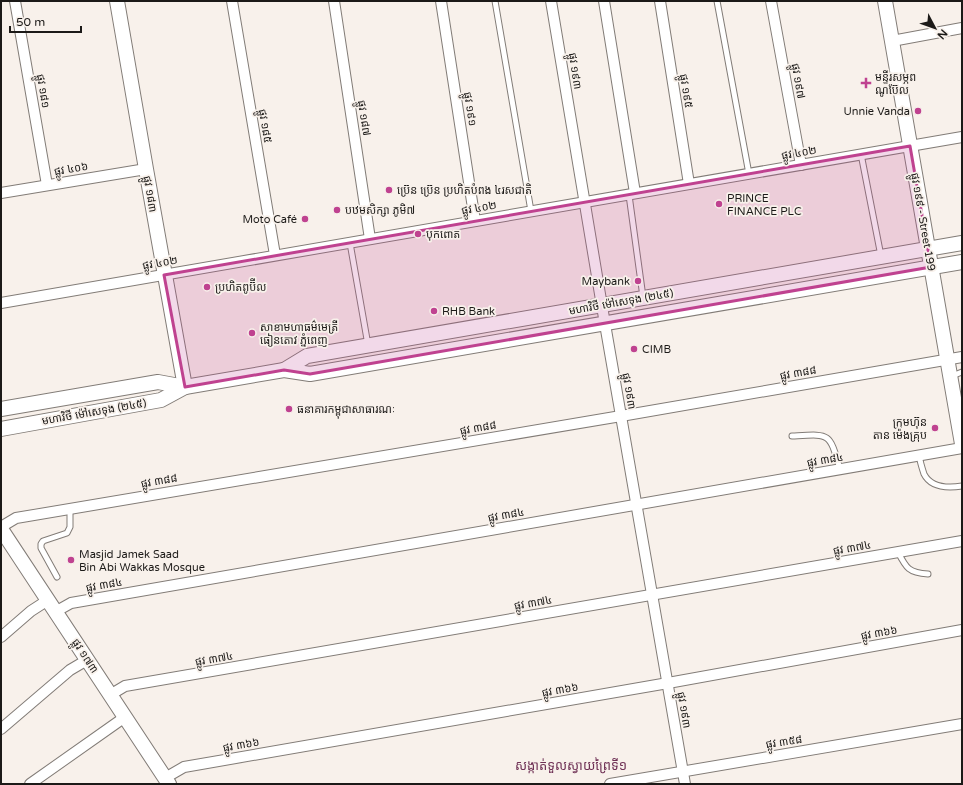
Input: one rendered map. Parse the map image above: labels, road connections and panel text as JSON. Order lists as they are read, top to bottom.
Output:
{
  "streets": {
    "main road": [
      "ផ្លូវ ១៨៣",
      "ផ្លូវ ១៩៩ - Street 199",
      "មហាវិថី ម៉ៅសេទុង (២៤៥)",
      "ផ្លូវ ១៧៣"
    ],
    "street": [
      "ផ្លូវ ១៩៣",
      "ផ្លូវ ១៩៧",
      "ផ្លូវ ១៨១",
      "ផ្លូវ ១៩៥",
      "ផ្លូវ ១៩១",
      "ផ្លូវ ១៨៧",
      "ផ្លូវ ១៨៥",
      "ផ្លូវ ៤០២",
      "ផ្លូវ ៤០៦",
      "ផ្លូវ ៣៨៨",
      "ផ្លូវ ៣៨៤",
      "ផ្លូវ ៣៧៤",
      "ផ្លូវ ៣៦៦",
      "ផ្លូវ ៣៥៨"
    ]
  },
  "crossings": [
    ["ផ្លូវ ១៩៣", "ផ្លូវ ៤០២"],
    ["ផ្លូវ ១៩៣", "មហាវិថី ម៉ៅសេទុង (២៤៥)"],
    ["ផ្លូវ ១៩៣", "ផ្លូវ ៣៨៨"],
    ["ផ្លូវ ១៩៣", "ផ្លូវ ៣៨៤"],
    ["ផ្លូវ ១៩៣", "ផ្លូវ ៣៧៤"],
    ["ផ្លូវ ១៩៣", "ផ្លូវ ៣៦៦"],
    ["ផ្លូវ ១៩៣", "ផ្លូវ ៣៥៨"],
    ["ផ្លូវ ១៩៧", "ផ្លូវ ៤០២"],
    ["ផ្លូវ ១៨១", "ផ្លូវ ៤០៦"],
    ["ផ្លូវ ១៩៥", "ផ្លូវ ៤០២"],
    ["ផ្លូវ ១៩១", "ផ្លូវ ៤០២"],
    ["ផ្លូវ ១៨៧", "ផ្លូវ ៤០២"],
    ["ផ្លូវ ១៨៥", "ផ្លូវ ៤០២"],
    ["ផ្លូវ ៤០២", "ផ្លូវ ១៨៣"],
    ["ផ្លូវ ៤០២", "ផ្លូវ ១៩៩ - Street 199"],
    ["ផ្លូវ ៤០៦", "ផ្លូវ ១៨៣"],
    ["ផ្លូវ ១៨៣", "មហាវិថី ម៉ៅសេទុង (២៤៥)"],
    ["ផ្លូវ ១៩៩ - Street 199", "មហាវិថី ម៉ៅសេទុង (២៤៥)"],
    ["ផ្លូវ ១៩៩ - Street 199", "ផ្លូវ ៣៨៨"],
    ["ផ្លូវ ៣៨៨", "ផ្លូវ ១៧៣"],
    ["ផ្លូវ ៣៨៤", "ផ្លូវ ១៧៣"],
    ["ផ្លូវ ៣៧៤", "ផ្លូវ ១៧៣"],
    ["ផ្លូវ ៣៦៦", "ផ្លូវ ១៧៣"]
  ],
  "districts": ["សង្កាត់ទួលស្វាយព្រៃទី១"],
  "places": {
    "health": ["មន្ទីរសម្ភព ណូប៊ែល"],
    "other": [
      "Unnie Vanda",
      "ប្រ៊េន ប្រ៊េន ប្រហិតបំពង ៤រសជាតិ",
      "PRINCE FINANCE PLC",
      "បឋមសិក្សា ភូមិ៧",
      "Moto Café",
      "បុកពោត",
      "Maybank",
      "ប្រហិតពូប៊ីល",
      "RHB Bank",
      "សាខាមហាធម៌មេត្រី ធៀនតោវ ភ្នំពេញ",
      "CIMB",
      "ធនាគារកម្ពុជាសាធារណៈ",
      "ក្រុមហ៊ុន តាន ម៉េងគ្រុប",
      "Masjid Jamek Saad Bin Abi Wakkas Mosque"
    ]
  },
  "scale_bar": "50 m",
  "north": "bottom right"
}
